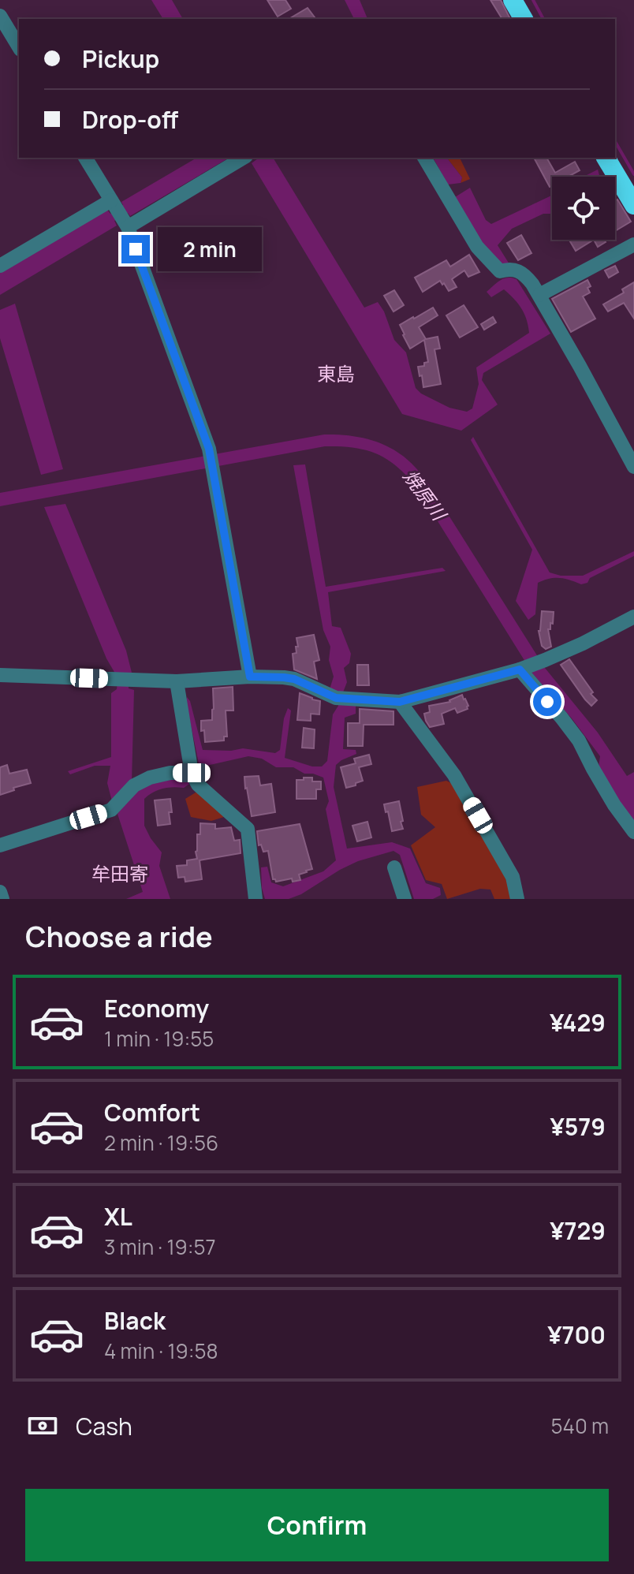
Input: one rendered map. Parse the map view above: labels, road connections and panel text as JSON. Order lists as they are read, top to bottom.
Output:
{
  "districts": ["東島", "牟田寄"],
  "water": ["焼原川"],
  "page": {
    "banner": ["Pickup", "Drop-off"],
    "bubble": "2 min",
    "heading": "Choose a ride",
    "list": [
      {
        "name": "Economy",
        "note": "1 min · 19:55",
        "value": "¥429"
      },
      {
        "name": "Comfort",
        "note": "2 min · 19:56",
        "value": "¥579"
      },
      {
        "name": "XL",
        "note": "3 min · 19:57",
        "value": "¥729"
      },
      {
        "name": "Black",
        "note": "4 min · 19:58",
        "value": "¥700"
      }
    ],
    "pay": ["Cash", "540 m"],
    "buttons": "Confirm"
  }
}
